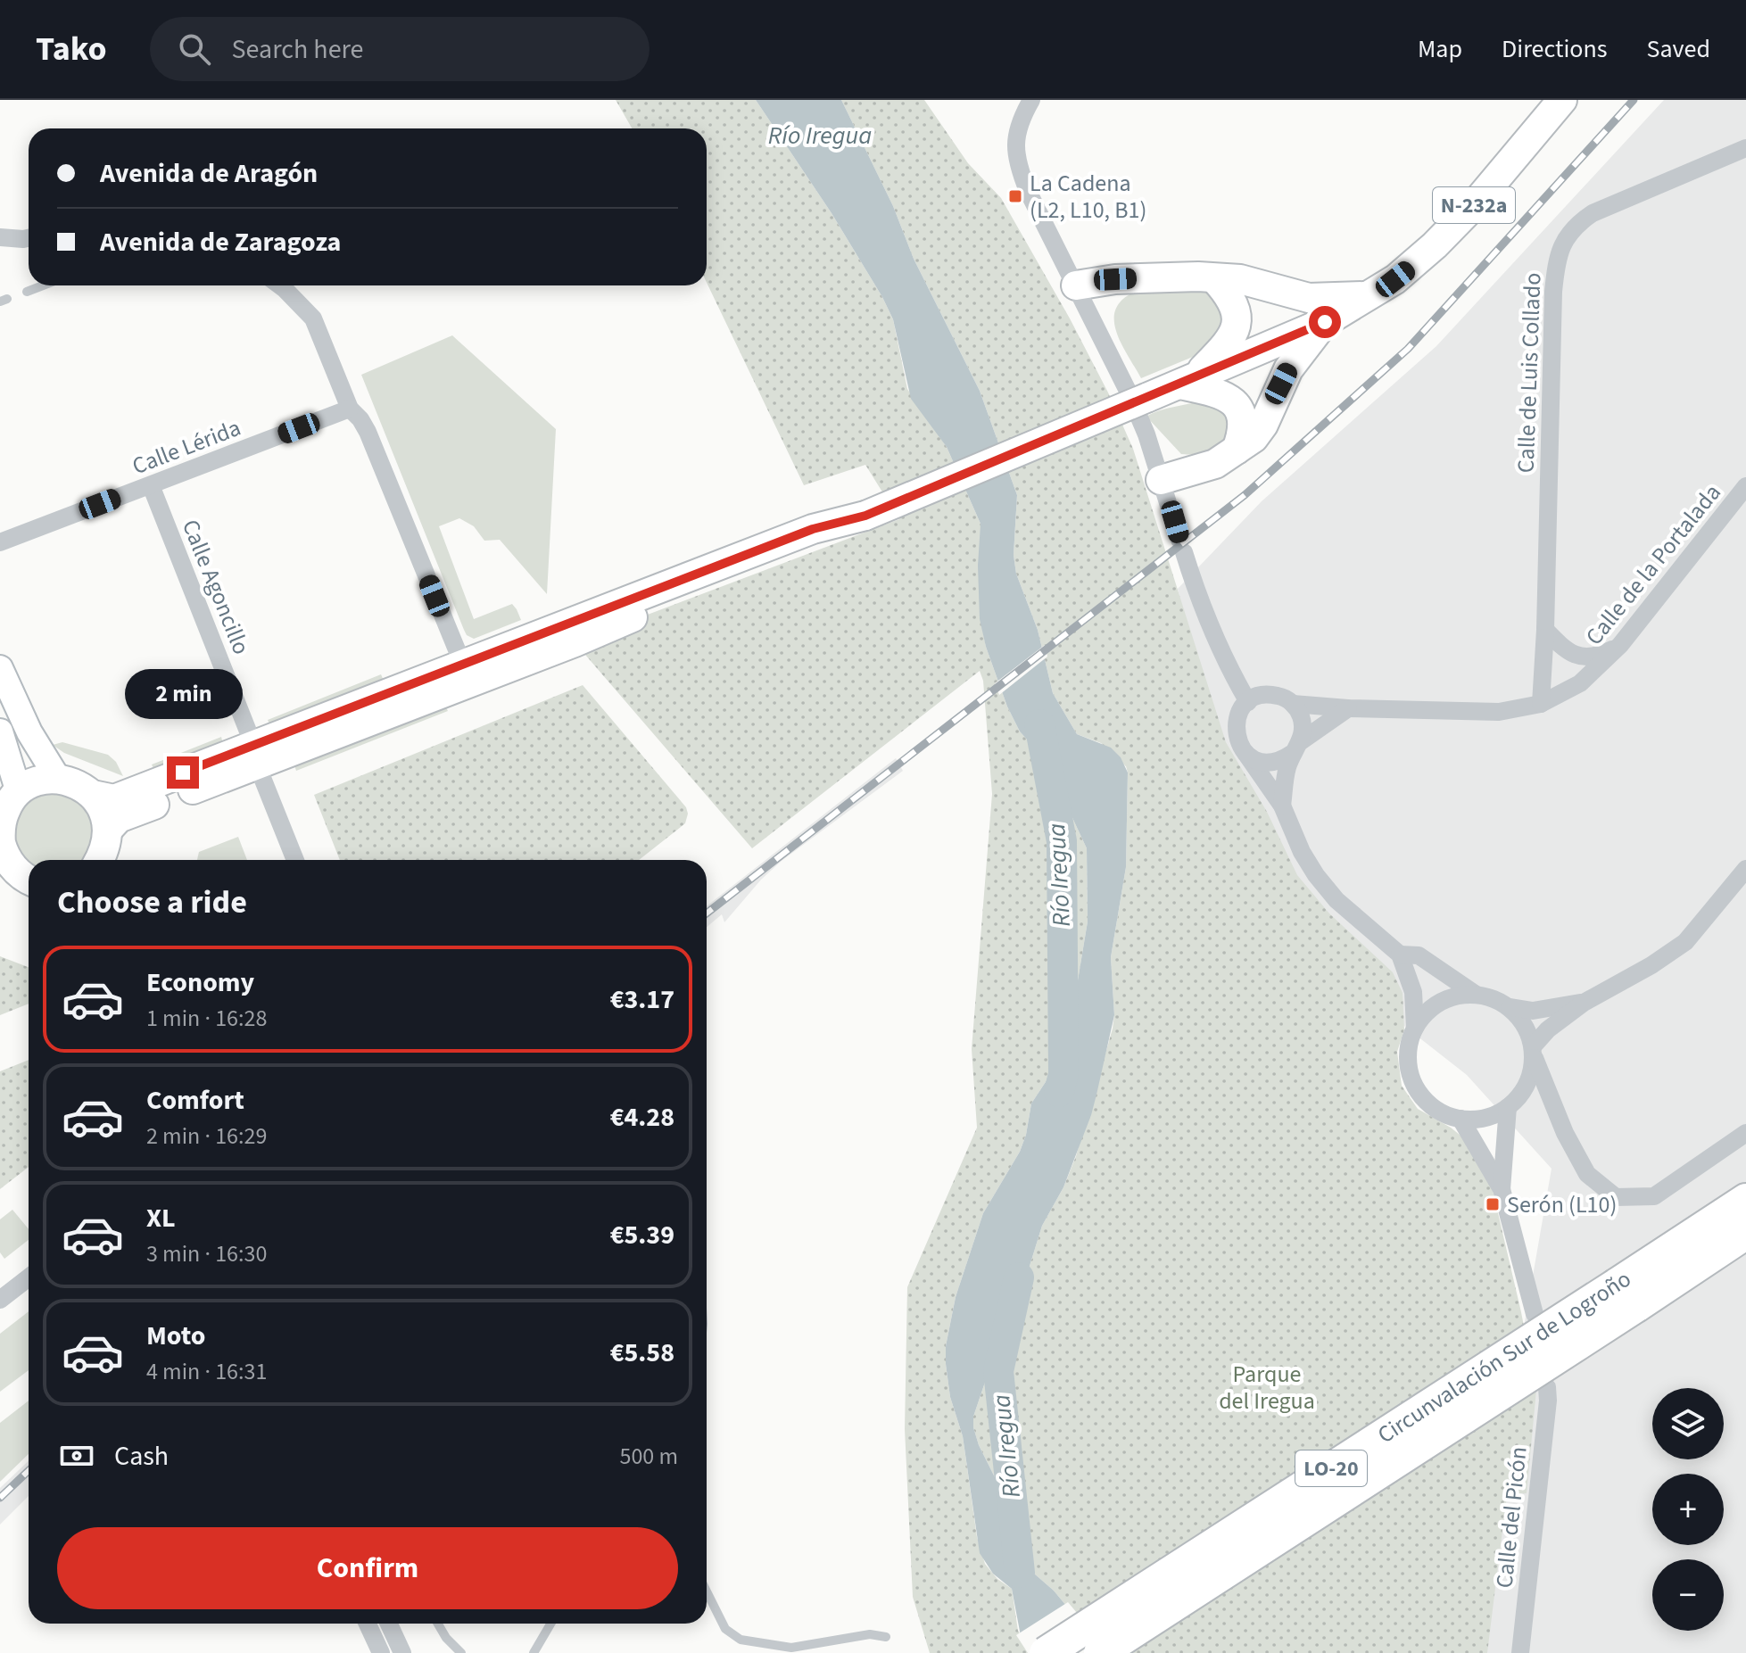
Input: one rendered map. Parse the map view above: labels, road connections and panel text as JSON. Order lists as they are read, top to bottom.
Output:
{
  "streets": {
    "highway": ["Circunvalación Sur de Logroño", "LO-20"],
    "main road": ["N-232a"],
    "street": [
      "Calle de Luis Collado",
      "Calle Lérida",
      "Calle de la Portalada",
      "Calle Agoncillo",
      "Calle del Picón"
    ]
  },
  "crossings": [
    ["N-232a", "Calle Agoncillo"],
    ["Calle de Luis Collado", "Calle de la Portalada"],
    ["Calle Lérida", "Calle Agoncillo"]
  ],
  "water": ["Río Iregua"],
  "parks": ["Parque del Iregua"],
  "places": {
    "transit": ["La Cadena (L2, L10, B1)", "Serón (L10)"]
  },
  "page": {
    "header": "Tako",
    "search": "Search here",
    "nav": ["Map", "Directions", "Saved"],
    "banner": ["Avenida de Aragón", "Avenida de Zaragoza"],
    "bubble": "2 min",
    "heading": "Choose a ride",
    "list": [
      {
        "name": "Economy",
        "note": "1 min · 16:28",
        "value": "€3.17"
      },
      {
        "name": "Comfort",
        "note": "2 min · 16:29",
        "value": "€4.28"
      },
      {
        "name": "XL",
        "note": "3 min · 16:30",
        "value": "€5.39"
      },
      {
        "name": "Moto",
        "note": "4 min · 16:31",
        "value": "€5.58"
      }
    ],
    "map_buttons": ["+", "−"],
    "pay": ["Cash", "500 m"],
    "buttons": "Confirm"
  }
}
